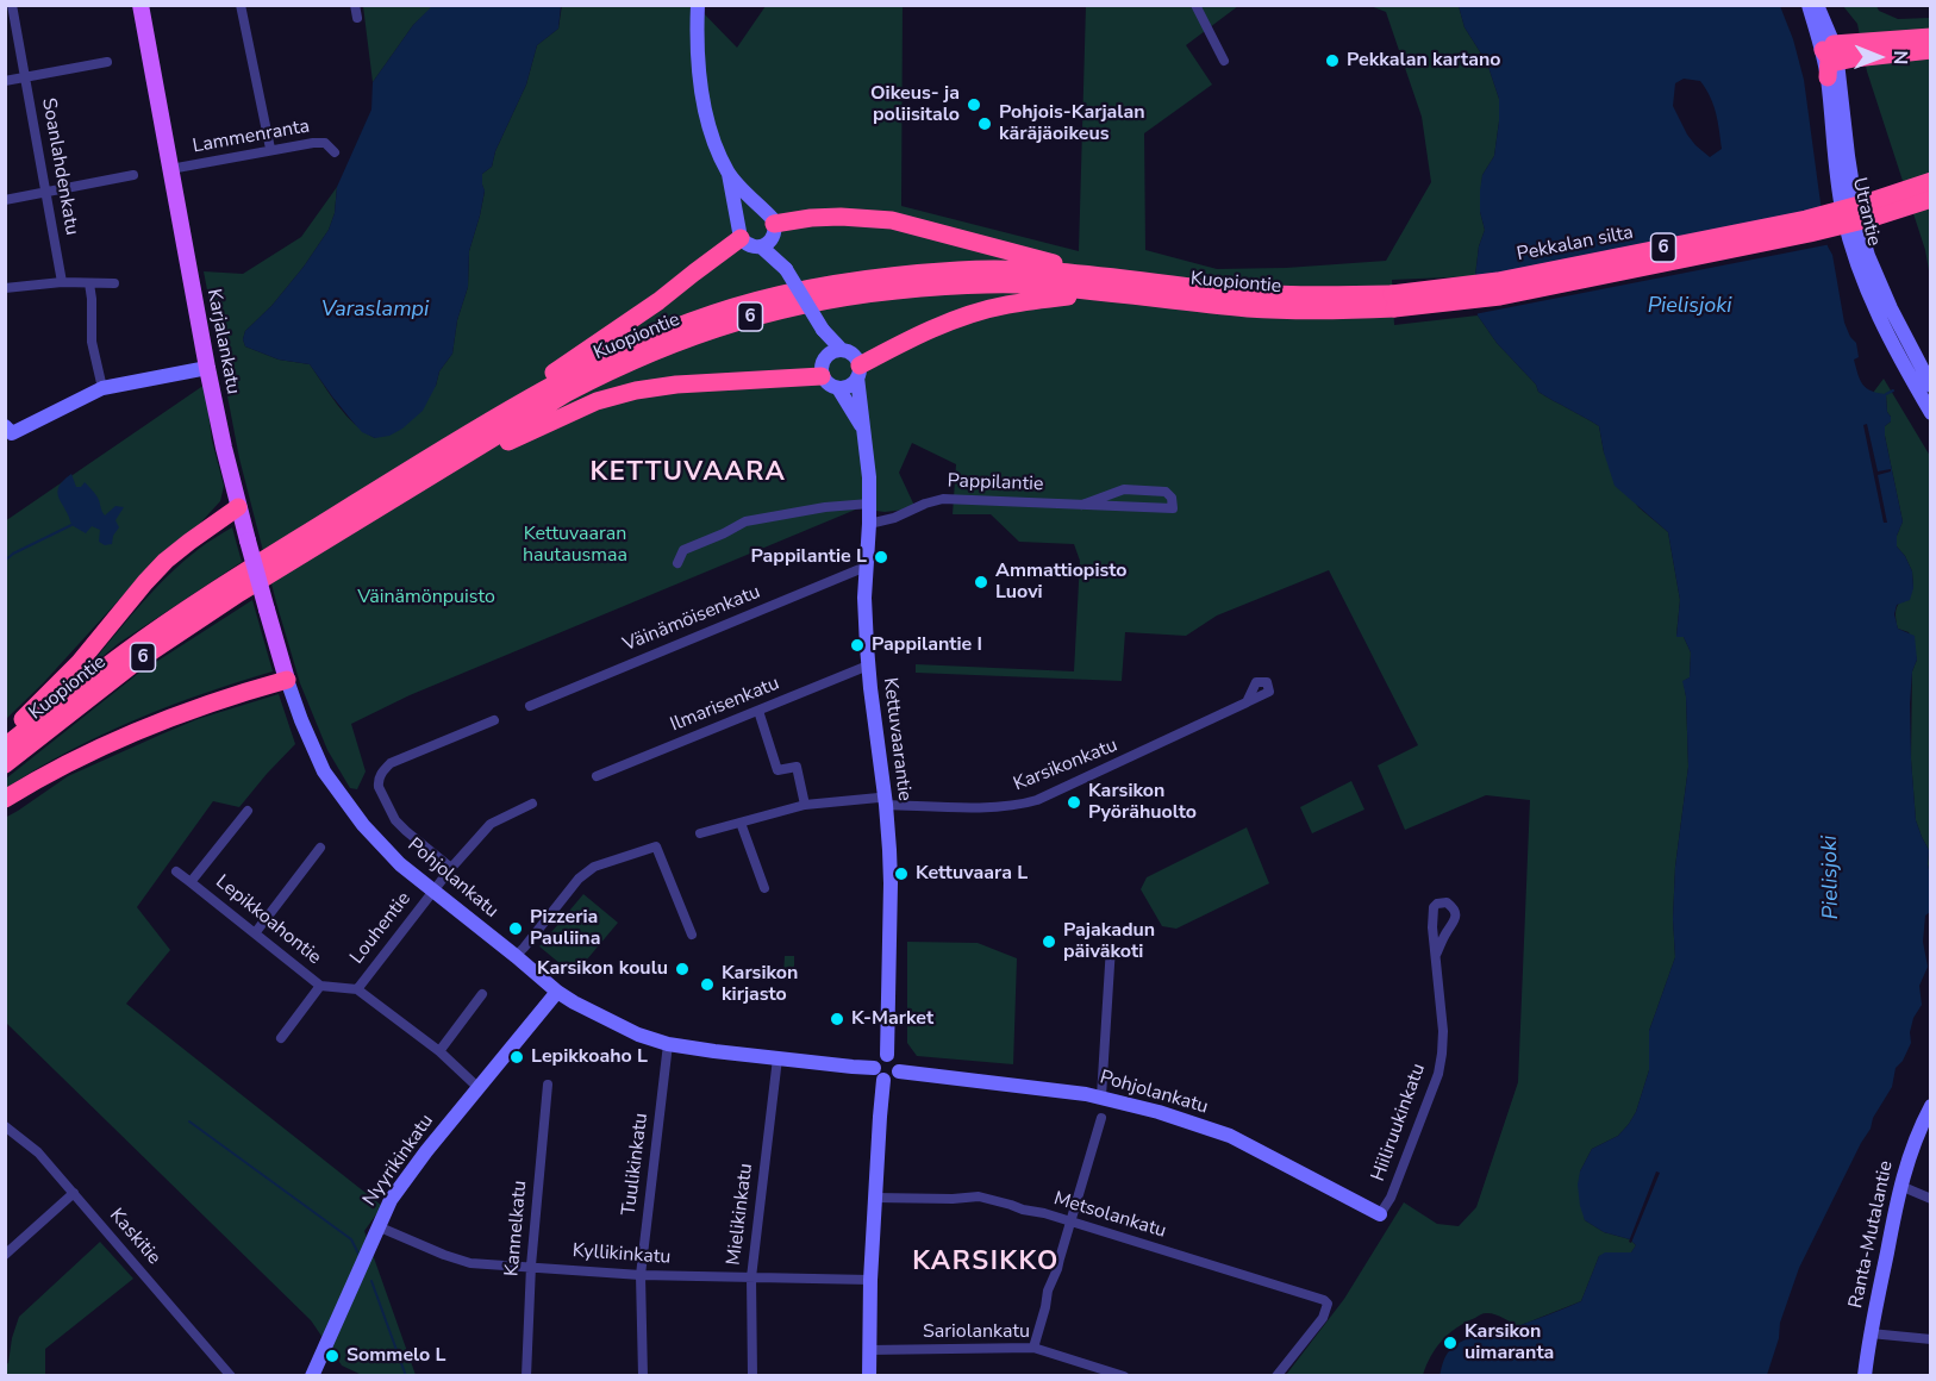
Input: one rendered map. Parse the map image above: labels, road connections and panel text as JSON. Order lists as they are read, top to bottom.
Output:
{
  "streets": {
    "highway": ["Pekkalan silta", "6", "Kuopiontie"],
    "main road": ["Karjalankatu"],
    "street": [
      "Lammenranta",
      "Soanlahdenkatu",
      "Utrantie",
      "Pappilantie",
      "Väinämöisenkatu",
      "Ilmarisenkatu",
      "Kettuvaarantie",
      "Karsikonkatu",
      "Pohjolankatu",
      "Lepikkoahontie",
      "Louhentie",
      "Hiiliruukinkatu",
      "Nyyrikinkatu",
      "Tuulikinkatu",
      "Mielikinkatu",
      "Metsolankatu",
      "Kannelkatu",
      "Ranta-Mutalantie",
      "Kaskitie",
      "Kyllikinkatu",
      "Sariolankatu"
    ]
  },
  "crossings": [
    ["Lammenranta", "Karjalankatu"],
    ["Pekkalan silta", "Kuopiontie"],
    ["Karjalankatu", "Pohjolankatu"],
    ["Pappilantie", "Kettuvaarantie"],
    ["Väinämöisenkatu", "Kettuvaarantie"],
    ["Ilmarisenkatu", "Kettuvaarantie"],
    ["Kettuvaarantie", "Karsikonkatu"],
    ["Kettuvaarantie", "Pohjolankatu"],
    ["Pohjolankatu", "Louhentie"],
    ["Pohjolankatu", "Hiiliruukinkatu"],
    ["Pohjolankatu", "Nyyrikinkatu"],
    ["Pohjolankatu", "Tuulikinkatu"],
    ["Pohjolankatu", "Mielikinkatu"],
    ["Lepikkoahontie", "Louhentie"],
    ["Nyyrikinkatu", "Kyllikinkatu"],
    ["Tuulikinkatu", "Kyllikinkatu"],
    ["Mielikinkatu", "Kyllikinkatu"],
    ["Kannelkatu", "Kyllikinkatu"]
  ],
  "districts": ["KETTUVAARA", "KARSIKKO"],
  "water": ["Pielisjoki", "Varaslampi"],
  "parks": ["Kettuvaaran hautausmaa", "Väinämönpuisto"],
  "places": [
    "Pekkalan kartano",
    "Oikeus- ja poliisitalo",
    "Pohjois-Karjalan käräjäoikeus",
    "Pappilantie L",
    "Ammattiopisto Luovi",
    "Pappilantie I",
    "Karsikon Pyörähuolto",
    "Kettuvaara L",
    "Pizzeria Pauliina",
    "Pajakadun päiväkoti",
    "Karsikon koulu",
    "Karsikon kirjasto",
    "K-Market",
    "Lepikkoaho L",
    "Karsikon uimaranta",
    "Sommelo L"
  ],
  "north": "right"
}
